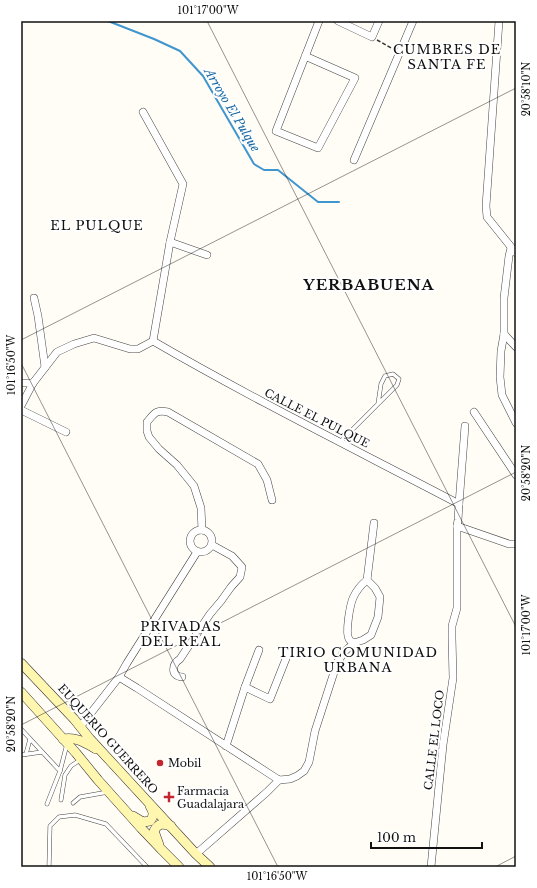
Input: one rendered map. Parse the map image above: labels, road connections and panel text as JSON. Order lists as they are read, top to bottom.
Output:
{
  "streets": {
    "main road": ["EUQUERIO GUERRERO"],
    "street": ["CALLE EL PULQUE", "CALLE EL LOCO"]
  },
  "districts": [
    "CUMBRES DE SANTA FE",
    "EL PULQUE",
    "YERBABUENA",
    "PRIVADAS DEL REAL",
    "TIRIO COMUNIDAD URBANA"
  ],
  "water": ["Arroyo El Pulque"],
  "places": {
    "other": ["Mobil"],
    "health": ["Farmacia Guadalajara"]
  },
  "scale_bar": "100 m",
  "coordinates": [
    "101°17'00\"W",
    "20°58'10\"N",
    "101°16'50\"W",
    "20°58'20\"N"
  ]
}
